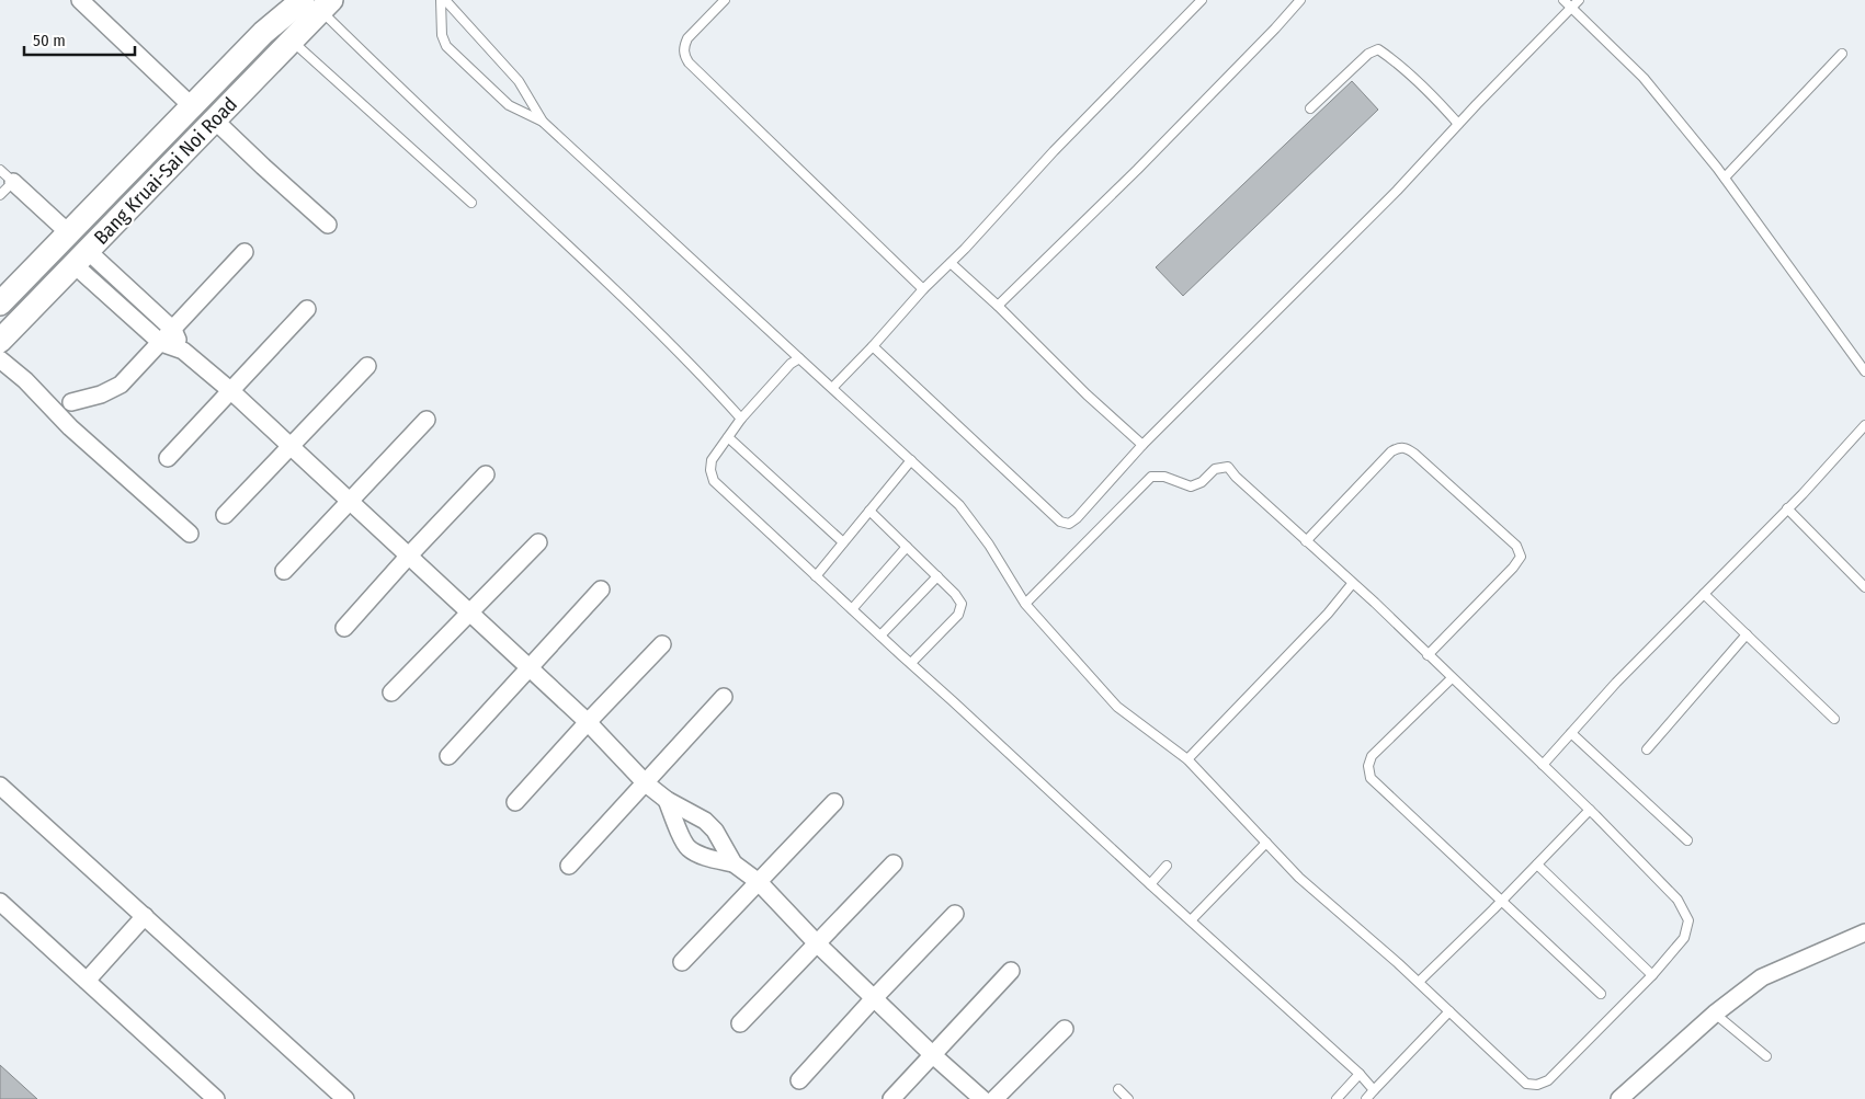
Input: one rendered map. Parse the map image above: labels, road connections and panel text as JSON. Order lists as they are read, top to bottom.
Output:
{
  "streets": {
    "main road": ["Bang Kruai-Sai Noi Road"]
  },
  "scale_bar": "50 m"
}
